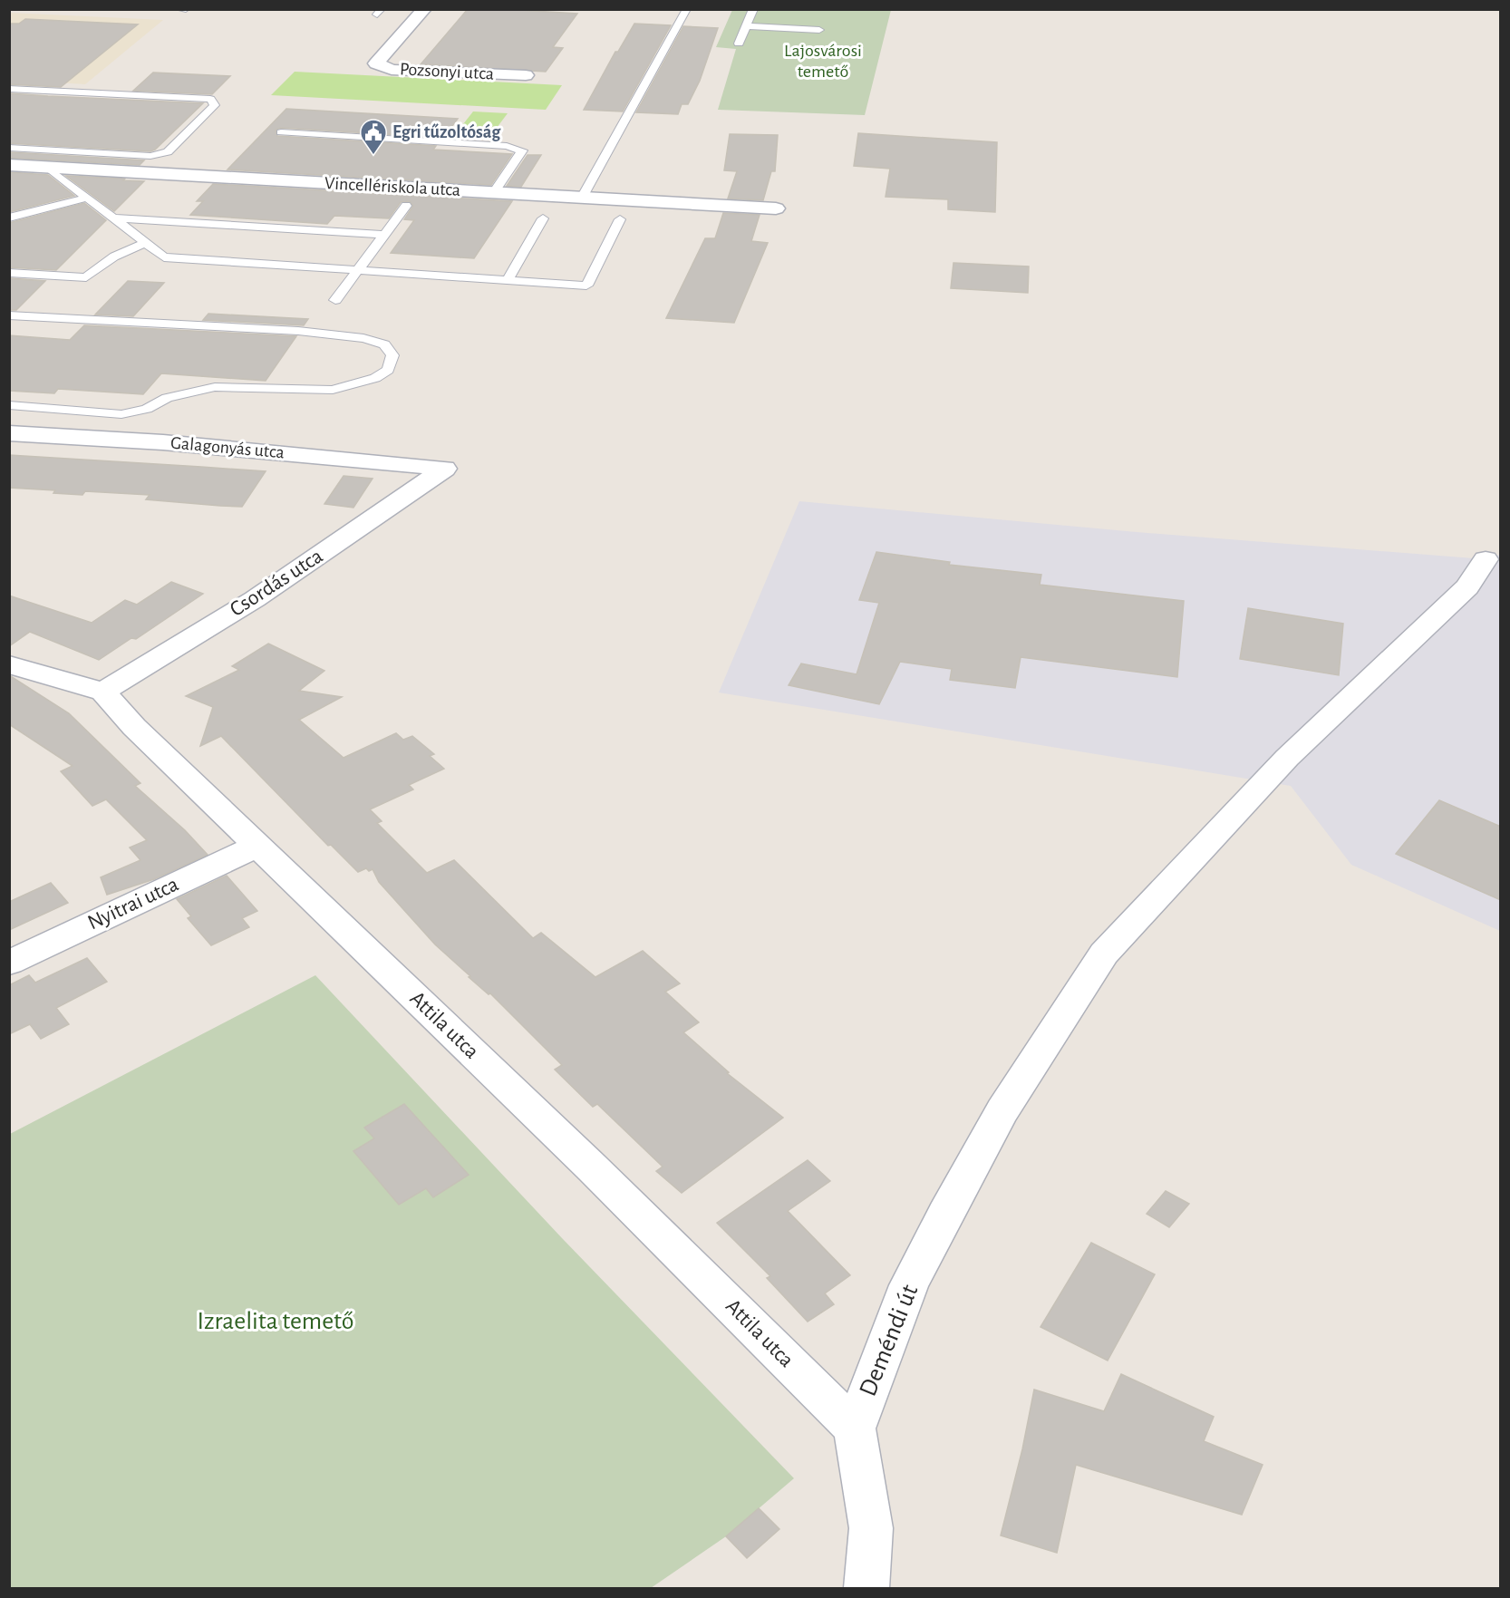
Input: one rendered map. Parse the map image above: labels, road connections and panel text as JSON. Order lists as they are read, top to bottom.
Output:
{
  "streets": {
    "street": [
      "Pozsonyi utca",
      "Vincellériskola utca",
      "Galagonyás utca",
      "Csordás utca",
      "Nyitrai utca",
      "Attila utca",
      "Deméndi út"
    ]
  },
  "crossings": [
    ["Galagonyás utca", "Csordás utca"],
    ["Csordás utca", "Attila utca"],
    ["Nyitrai utca", "Attila utca"],
    ["Attila utca", "Deméndi út"]
  ],
  "parks": ["Lajosvárosi temető", "Izraelita temető"],
  "places": {
    "public building": ["Egri tűzoltóság"]
  }
}
